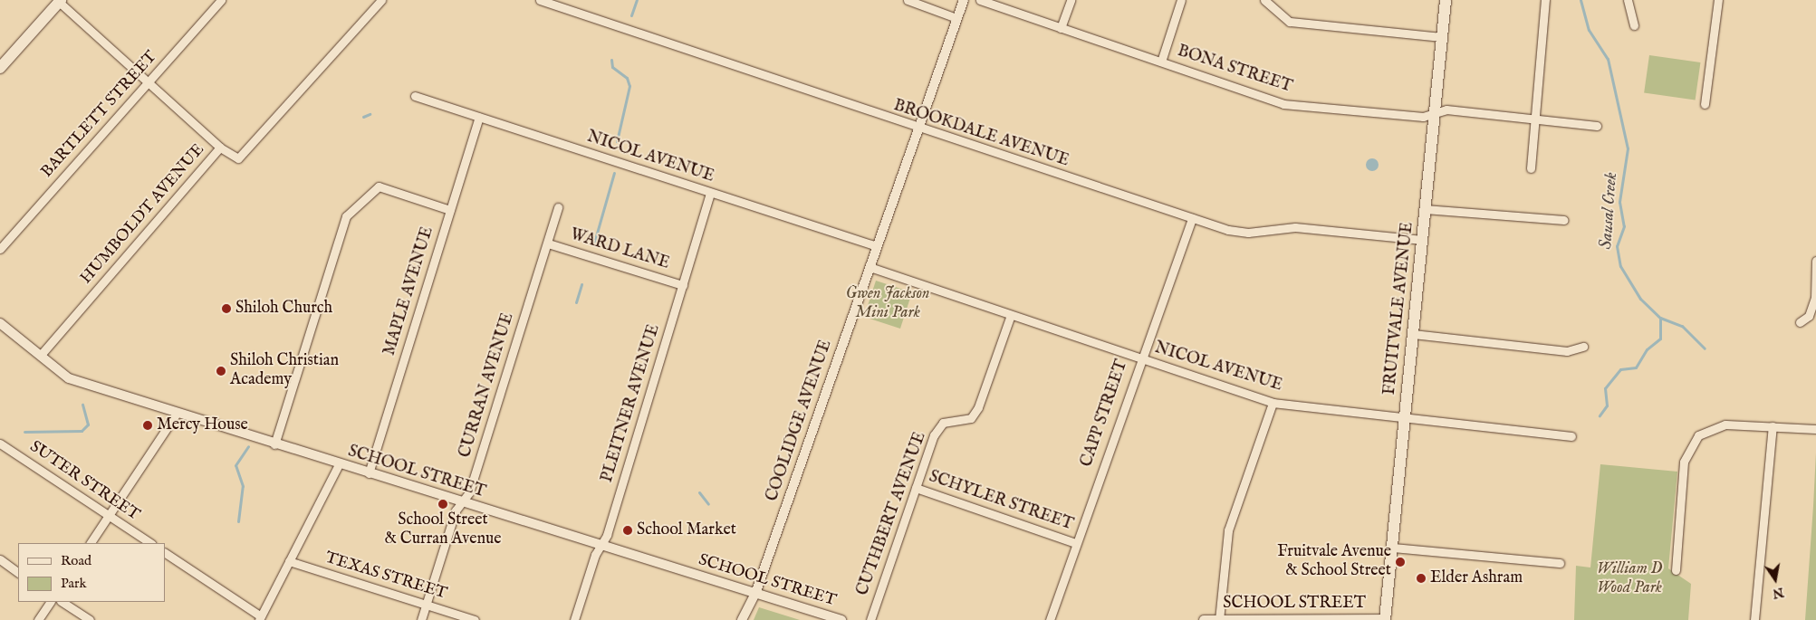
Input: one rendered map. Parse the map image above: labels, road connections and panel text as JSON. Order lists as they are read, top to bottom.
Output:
{
  "streets": {
    "main road": ["FRUITVALE AVENUE"],
    "street": [
      "BONA STREET",
      "BARTLETT STREET",
      "BROOKDALE AVENUE",
      "NICOL AVENUE",
      "HUMBOLDT AVENUE",
      "WARD LANE",
      "MAPLE AVENUE",
      "CURRAN AVENUE",
      "PLEITNER AVENUE",
      "CAPP STREET",
      "COOLIDGE AVENUE",
      "SCHOOL STREET",
      "SUTER STREET",
      "SCHYLER STREET",
      "CUTHBERT AVENUE",
      "TEXAS STREET"
    ]
  },
  "crossings": [
    ["BONA STREET", "FRUITVALE AVENUE"],
    ["BROOKDALE AVENUE", "FRUITVALE AVENUE"],
    ["BROOKDALE AVENUE", "CAPP STREET"],
    ["BROOKDALE AVENUE", "COOLIDGE AVENUE"],
    ["NICOL AVENUE", "MAPLE AVENUE"],
    ["NICOL AVENUE", "FRUITVALE AVENUE"],
    ["NICOL AVENUE", "PLEITNER AVENUE"],
    ["NICOL AVENUE", "CAPP STREET"],
    ["NICOL AVENUE", "COOLIDGE AVENUE"],
    ["NICOL AVENUE", "CUTHBERT AVENUE"],
    ["HUMBOLDT AVENUE", "SCHOOL STREET"],
    ["WARD LANE", "CURRAN AVENUE"],
    ["WARD LANE", "PLEITNER AVENUE"],
    ["MAPLE AVENUE", "SCHOOL STREET"],
    ["FRUITVALE AVENUE", "SCHOOL STREET"],
    ["CURRAN AVENUE", "SCHOOL STREET"],
    ["CURRAN AVENUE", "TEXAS STREET"],
    ["PLEITNER AVENUE", "SCHOOL STREET"],
    ["CAPP STREET", "SCHYLER STREET"],
    ["COOLIDGE AVENUE", "SCHOOL STREET"],
    ["SCHYLER STREET", "CUTHBERT AVENUE"]
  ],
  "water": ["Sausal Creek"],
  "parks": ["Gwen Jackson Mini Park", "William D Wood Park"],
  "places": [
    "Shiloh Church",
    "Shiloh Christian Academy",
    "Mercy House",
    "School Street & Curran Avenue",
    "School Market",
    "Fruitvale Avenue & School Street",
    "Elder Ashram"
  ],
  "legend": ["Road", "Park"],
  "north": "bottom"
}
